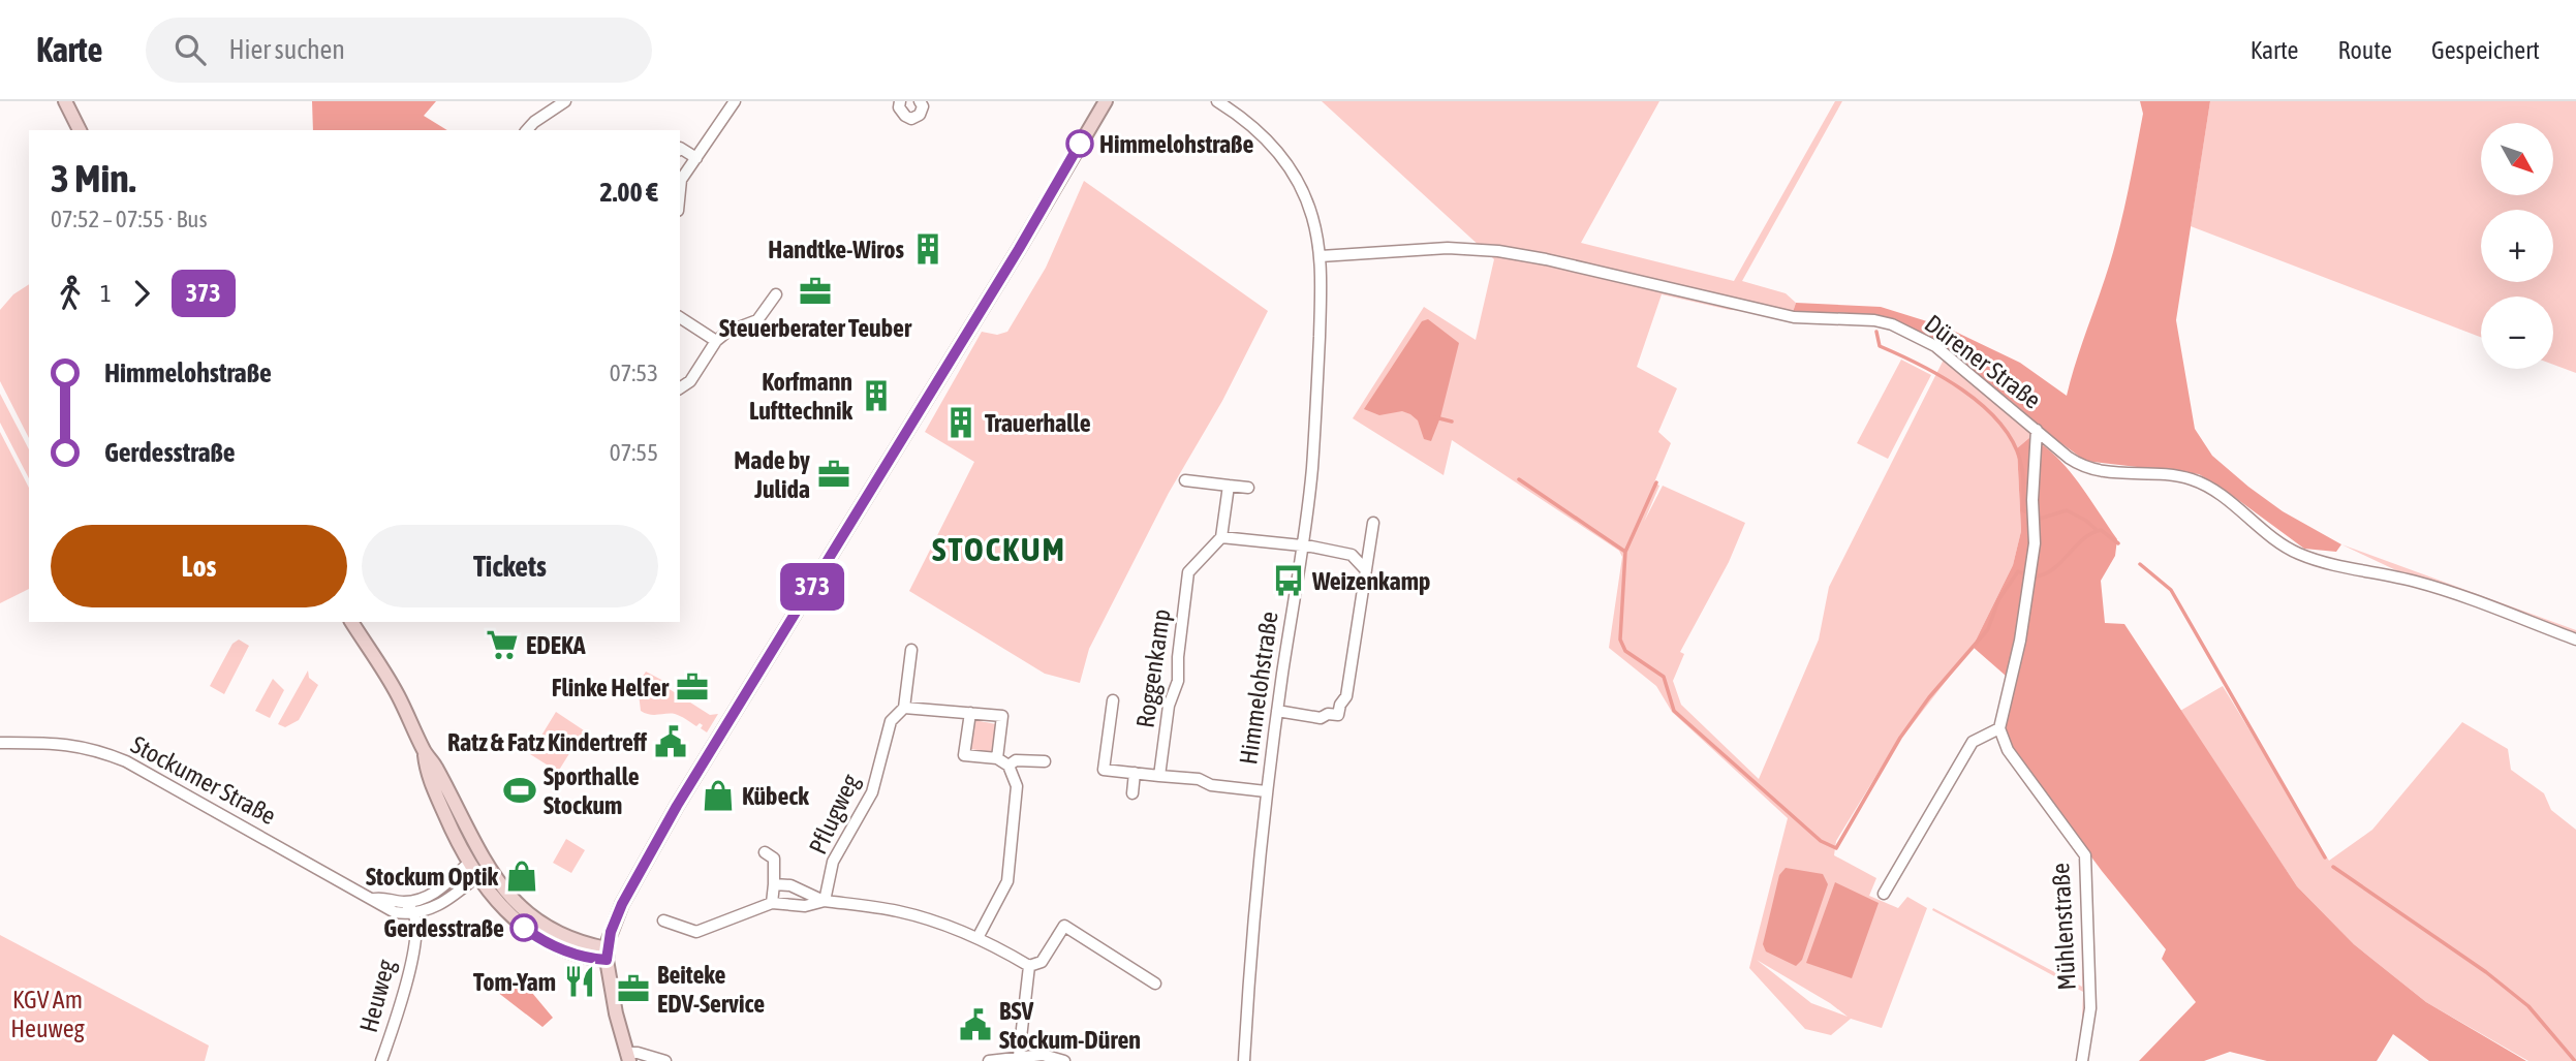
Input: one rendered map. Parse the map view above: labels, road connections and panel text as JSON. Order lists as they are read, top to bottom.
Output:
{
  "streets": {
    "street": [
      "Dürener Straße",
      "Roggenkamp",
      "Himmelohstraße",
      "Stockumer Straße",
      "Pflugweg",
      "Mühlenstraße",
      "Heuweg"
    ]
  },
  "crossings": [
    ["Dürener Straße", "Himmelohstraße"],
    ["Roggenkamp", "Himmelohstraße"],
    ["Stockumer Straße", "Heuweg"]
  ],
  "districts": ["STOCKUM"],
  "parks": ["KGV Am Heuweg"],
  "places": {
    "other": ["Himmelohstraße", "Gerdesstraße"],
    "building": ["Handtke-Wiros", "Korfmann Lufttechnik", "Trauerhalle"],
    "office": [
      "Steuerberater Teuber",
      "Made by Julida",
      "Flinke Helfer",
      "Beiteke EDV-Service"
    ],
    "bus stop": ["Weizenkamp"],
    "supermarket": ["EDEKA"],
    "public building": ["Ratz & Fatz Kindertreff", "BSV Stockum-Düren"],
    "sports": ["Sporthalle Stockum"],
    "shop": ["Kübeck", "Stockum Optik"],
    "restaurant": ["Tom-Yam"]
  },
  "lines": ["bus line 373"],
  "north": "bottom right",
  "page": {
    "header": "Karte",
    "search": "Hier suchen",
    "nav": ["Karte", "Route", "Gespeichert"],
    "on_map": "373",
    "map_buttons": ["+", "−"],
    "heading": ["3 Min.", "07:52 – 07:55 · Bus", "2.00 €"],
    "legs": ["1", "373"],
    "list": [
      {
        "name": "Himmelohstraße",
        "value": "07:53"
      },
      {
        "name": "Gerdesstraße",
        "value": "07:55"
      }
    ],
    "buttons": ["Los", "Tickets"]
  }
}
